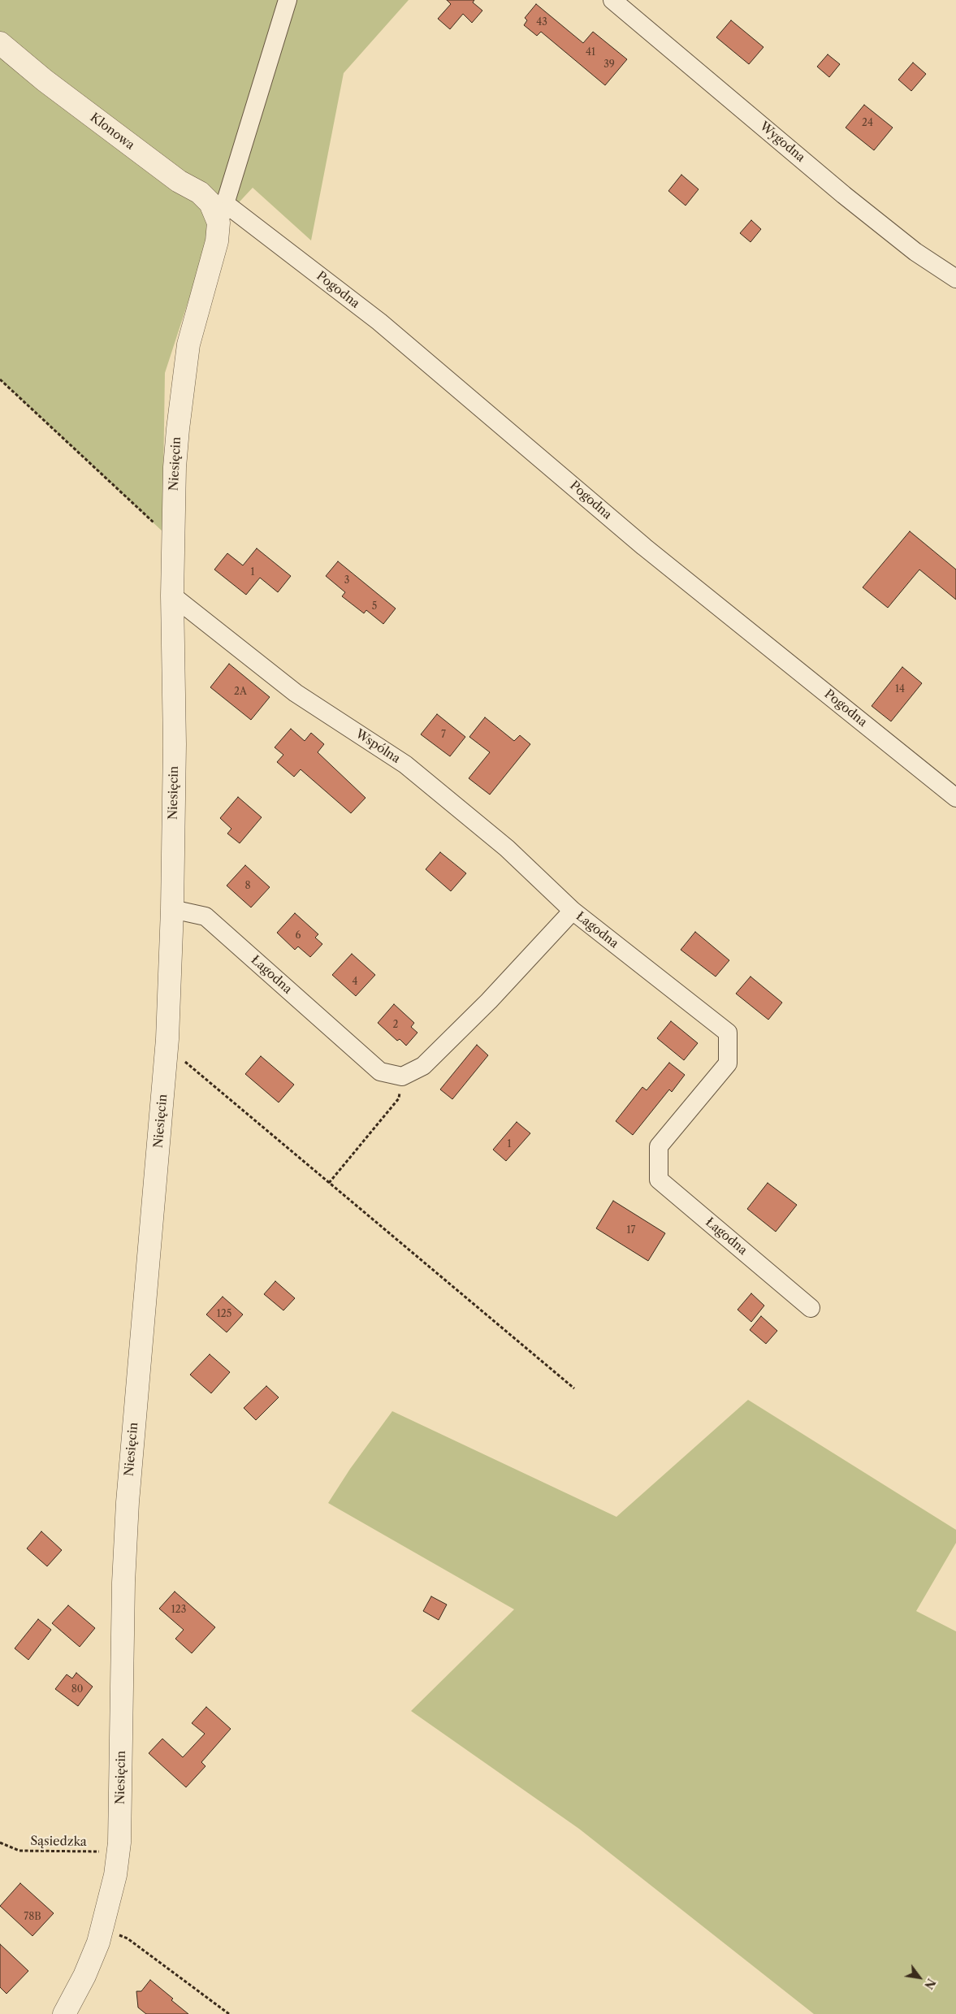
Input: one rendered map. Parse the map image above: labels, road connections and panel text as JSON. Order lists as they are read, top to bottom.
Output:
{
  "streets": {
    "street": [
      "Klonowa",
      "Wygodna",
      "Pogodna",
      "Niesięcin",
      "Wspólna",
      "Łagodna"
    ],
    "path": ["Sąsiedzka"]
  },
  "crossings": [
    ["Klonowa", "Pogodna"],
    ["Klonowa", "Niesięcin"],
    ["Pogodna", "Niesięcin"],
    ["Niesięcin", "Wspólna"],
    ["Niesięcin", "Łagodna"],
    ["Niesięcin", "Sąsiedzka"],
    ["Wspólna", "Łagodna"]
  ],
  "house_numbers": [
    "43",
    "41",
    "39",
    "24",
    "1",
    "3",
    "5",
    "14",
    "2A",
    "7",
    "8",
    "6",
    "4",
    "2",
    "1",
    "17",
    "125",
    "123",
    "80",
    "78B"
  ],
  "north": "bottom right"
}
